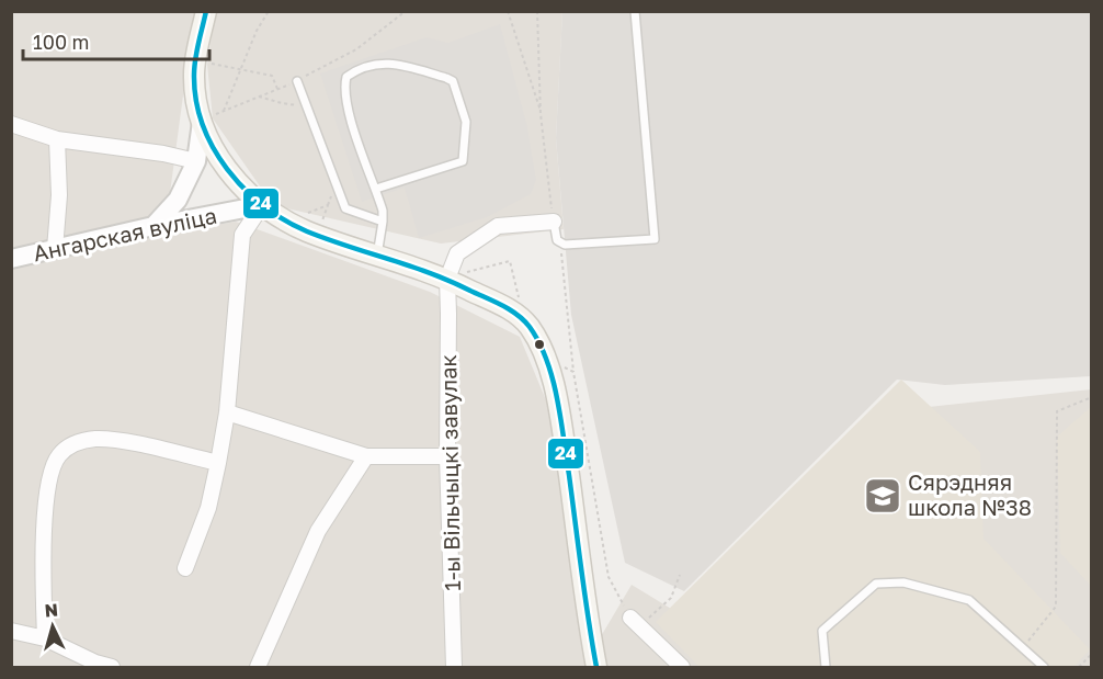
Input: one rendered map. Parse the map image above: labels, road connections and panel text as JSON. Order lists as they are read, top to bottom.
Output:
{
  "streets": {
    "street": ["Ангарская вуліца", "1-ы Вільчыцкі завулак"]
  },
  "places": {
    "school or university": ["Сярэдняя школа №38"]
  },
  "lines": ["transit line 24"],
  "scale_bar": "100 m",
  "north": "top"
}
